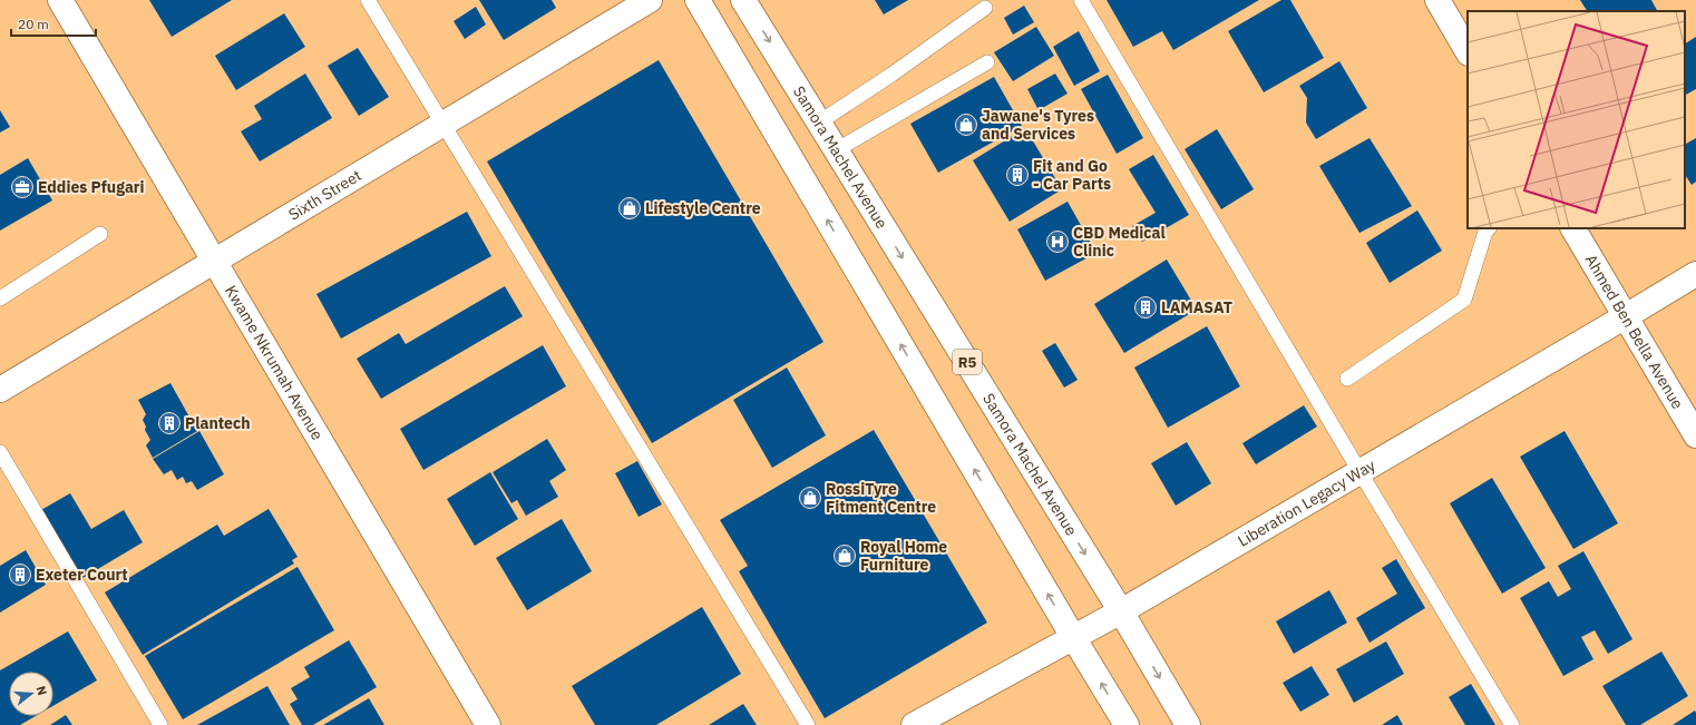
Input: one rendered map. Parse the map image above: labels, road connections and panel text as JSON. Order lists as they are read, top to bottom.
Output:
{
  "streets": {
    "main road": [
      "Samora Machel Avenue",
      "Sixth Street",
      "Ahmed Ben Bella Avenue",
      "R5",
      "Kwame Nkrumah Avenue",
      "Liberation Legacy Way"
    ]
  },
  "crossings": [
    ["Samora Machel Avenue", "Liberation Legacy Way"],
    ["Sixth Street", "Kwame Nkrumah Avenue"],
    ["Ahmed Ben Bella Avenue", "Liberation Legacy Way"]
  ],
  "places": {
    "shop": [
      "Jawane's Tyres and Services",
      "Lifestyle Centre",
      "RossiTyre Fitment Centre",
      "Royal Home Furniture"
    ],
    "building": [
      "Fit and Go - Car Parts",
      "LAMASAT",
      "Plantech",
      "Exeter Court"
    ],
    "office": ["Eddies Pfugari"],
    "hospital": ["CBD Medical Clinic"]
  },
  "scale_bar": "20 m",
  "north": "right"
}
